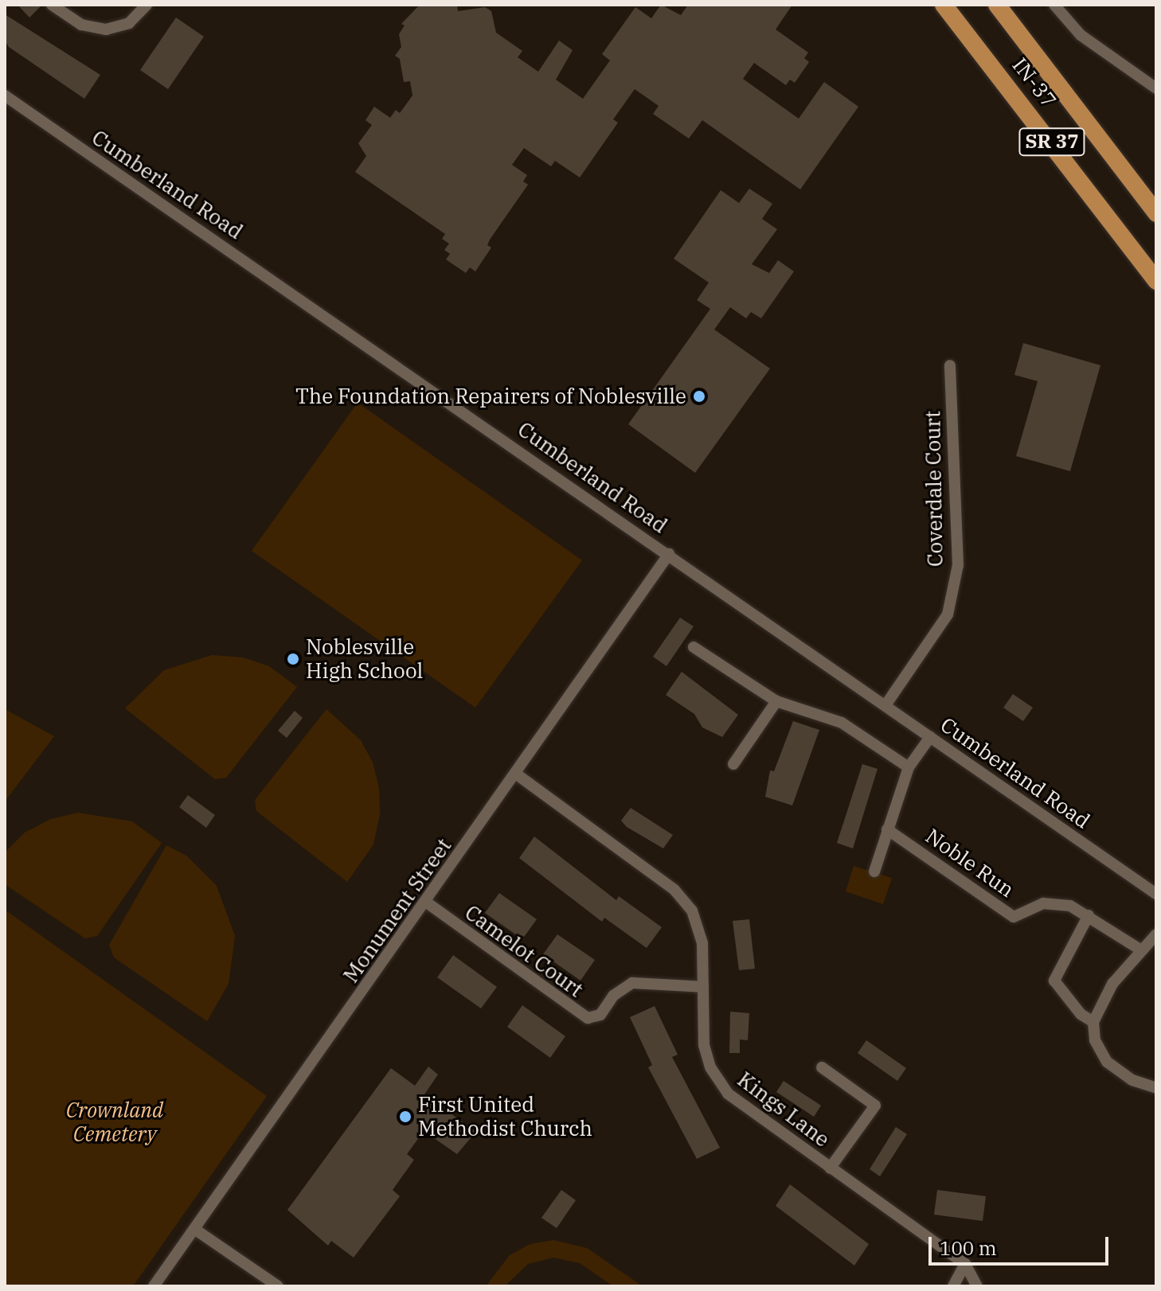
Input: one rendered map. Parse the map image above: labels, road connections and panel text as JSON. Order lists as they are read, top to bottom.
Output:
{
  "streets": {
    "highway": ["IN-37", "SR 37"],
    "street": [
      "Cumberland Road",
      "Coverdale Court",
      "Noble Run",
      "Monument Street",
      "Camelot Court",
      "Kings Lane"
    ]
  },
  "crossings": [
    ["Cumberland Road", "Coverdale Court"],
    ["Cumberland Road", "Monument Street"],
    ["Monument Street", "Camelot Court"],
    ["Monument Street", "Kings Lane"],
    ["Camelot Court", "Kings Lane"]
  ],
  "parks": ["Crownland Cemetery"],
  "places": ["The Foundation Repairers of Noblesville", "Noblesville High School", "First United Methodist Church"],
  "scale_bar": "100 m"
}
